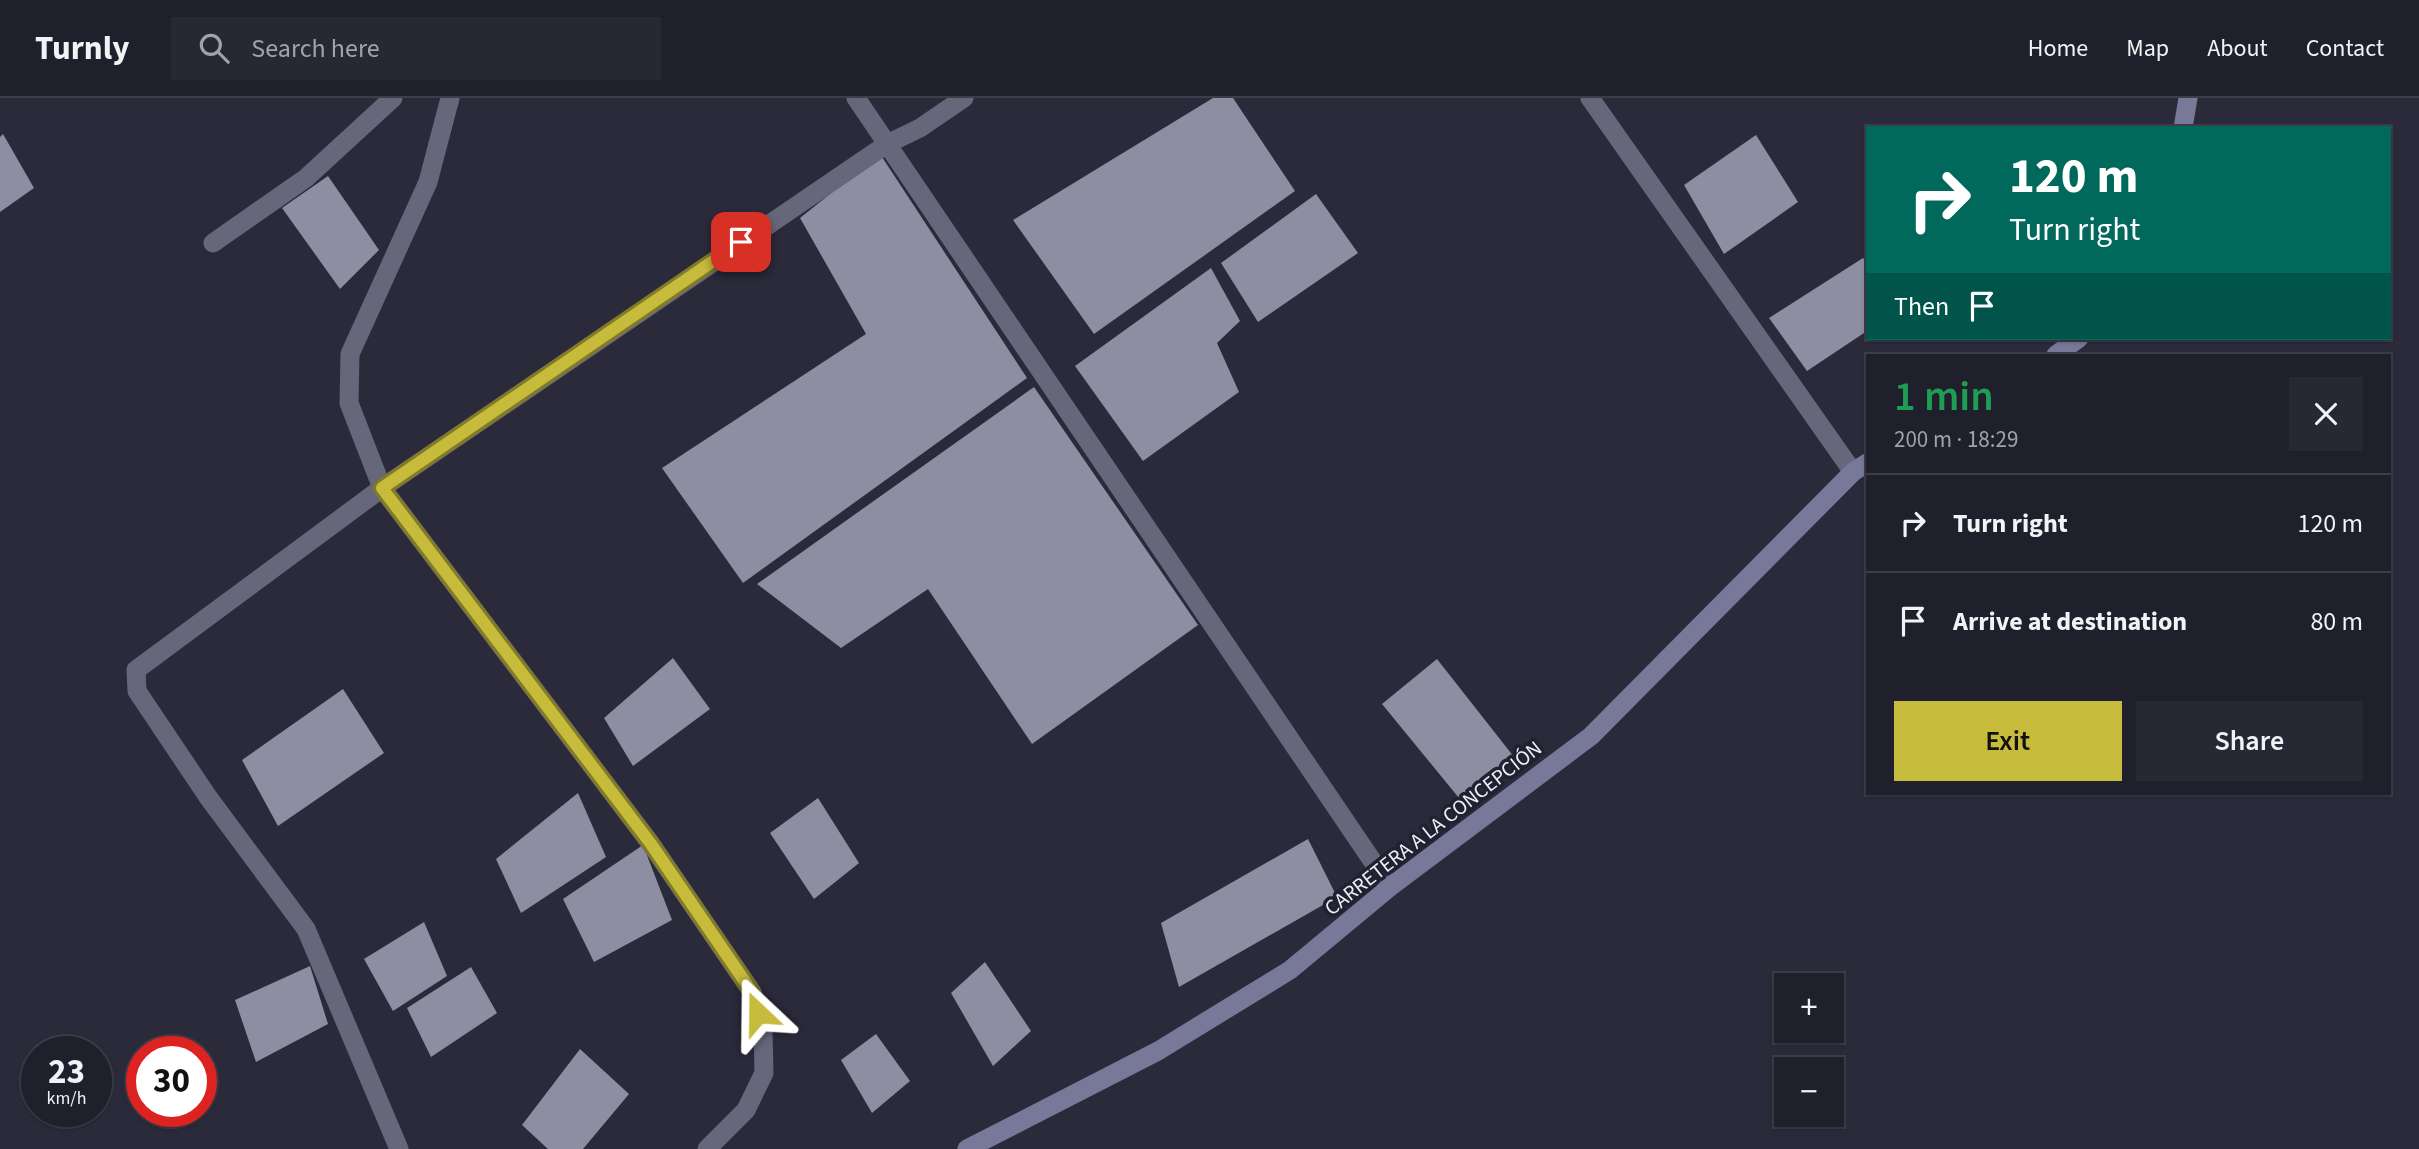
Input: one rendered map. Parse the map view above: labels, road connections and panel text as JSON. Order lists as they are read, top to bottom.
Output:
{
  "streets": {
    "main road": ["CARRETERA A LA CONCEPCIÓN"]
  },
  "page": {
    "header": "Turnly",
    "search": "Search here",
    "nav": [
      "Home",
      "Map",
      "About",
      "Contact"
    ],
    "turn": ["120 m", "Turn right"],
    "then": "Then",
    "heading": ["1 min", "200 m · 18:29"],
    "list": [
      {
        "name": "Turn right",
        "value": "120 m"
      },
      {
        "name": "Arrive at destination",
        "value": "80 m"
      }
    ],
    "buttons": ["Exit", "Share"],
    "map_buttons": ["+", "−"],
    "speed": "23 km/h",
    "limit": "30"
  }
}
